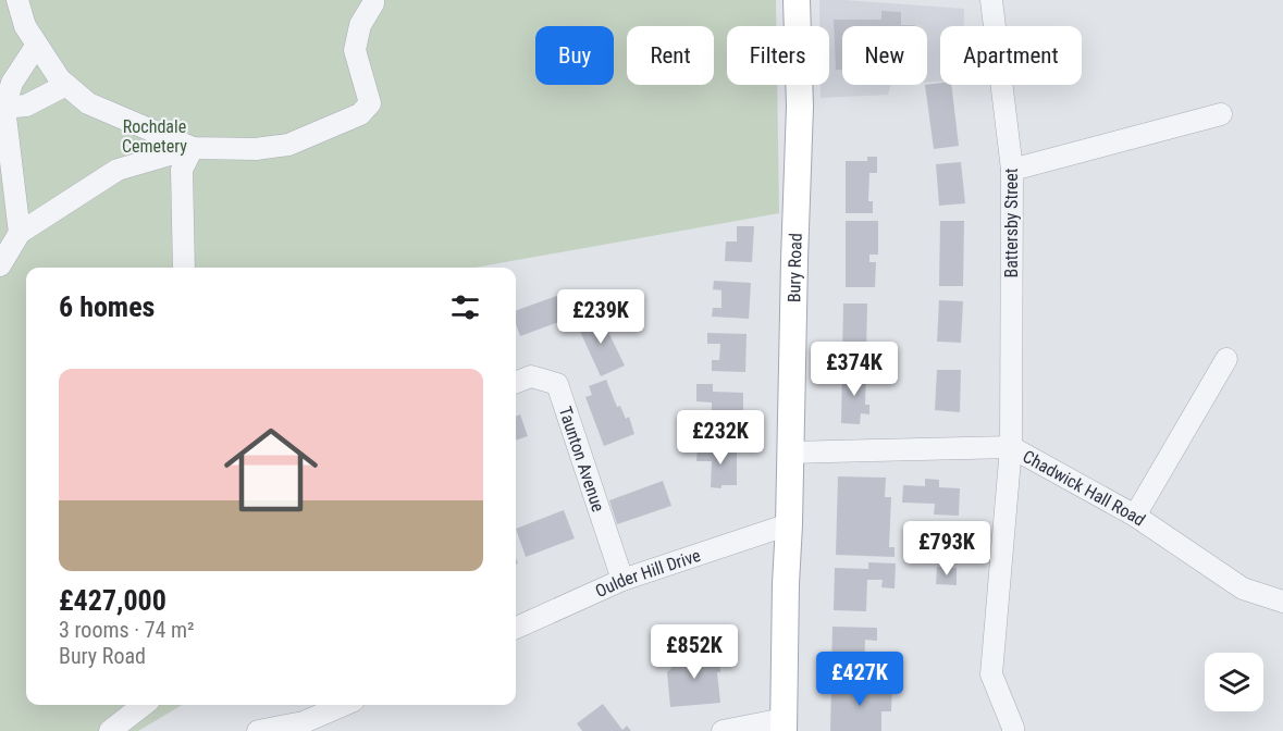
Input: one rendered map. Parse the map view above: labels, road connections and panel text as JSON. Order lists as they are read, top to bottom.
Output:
{
  "streets": {
    "main road": ["Bury Road"],
    "street": [
      "Battersby Street",
      "Taunton Avenue",
      "Chadwick Hall Road",
      "Oulder Hill Drive"
    ]
  },
  "crossings": [
    ["Battersby Street", "Chadwick Hall Road"],
    ["Bury Road", "Chadwick Hall Road"],
    ["Bury Road", "Oulder Hill Drive"],
    ["Taunton Avenue", "Oulder Hill Drive"]
  ],
  "parks": ["Rochdale Cemetery"],
  "page": {
    "chip": [
      "Buy",
      "Rent",
      "Filters",
      "New",
      "Apartment"
    ],
    "heading": "6 homes",
    "price": [
      "£239K",
      "£374K",
      "£232K",
      "£793K",
      "£852K",
      "£427K"
    ],
    "list": [
      {
        "name": "£427,000",
        "note": "3 rooms · 74 m² · Bury Road"
      }
    ]
  }
}
